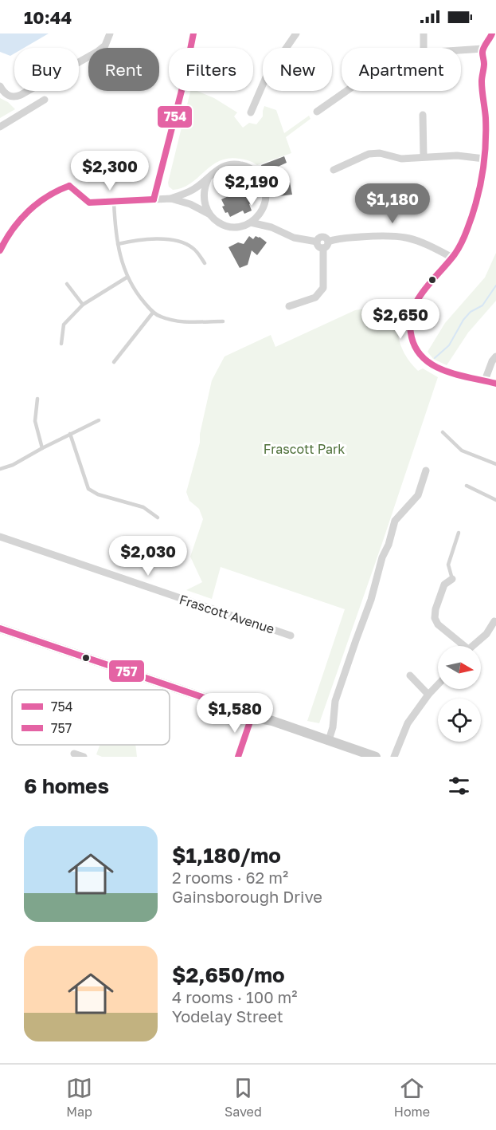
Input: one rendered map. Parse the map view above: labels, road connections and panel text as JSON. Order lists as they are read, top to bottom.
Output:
{
  "streets": {
    "street": ["Frascott Avenue"]
  },
  "parks": ["Frascott Park"],
  "lines": ["transit line 754", "transit line 757"],
  "legend": ["754", "757"],
  "north": "right",
  "page": {
    "status": "10:44",
    "chip": [
      "Buy",
      "Rent",
      "Filters",
      "New",
      "Apartment"
    ],
    "price": [
      "$2,300",
      "$2,190",
      "$1,180",
      "$2,650",
      "$2,030",
      "$1,580"
    ],
    "heading": "6 homes",
    "list": [
      {
        "name": "$1,180/mo",
        "note": "2 rooms · 62 m² · Gainsborough Drive"
      },
      {
        "name": "$2,650/mo",
        "note": "4 rooms · 100 m² · Yodelay Street"
      }
    ],
    "tabs": ["Map", "Saved", "Home"]
  }
}
